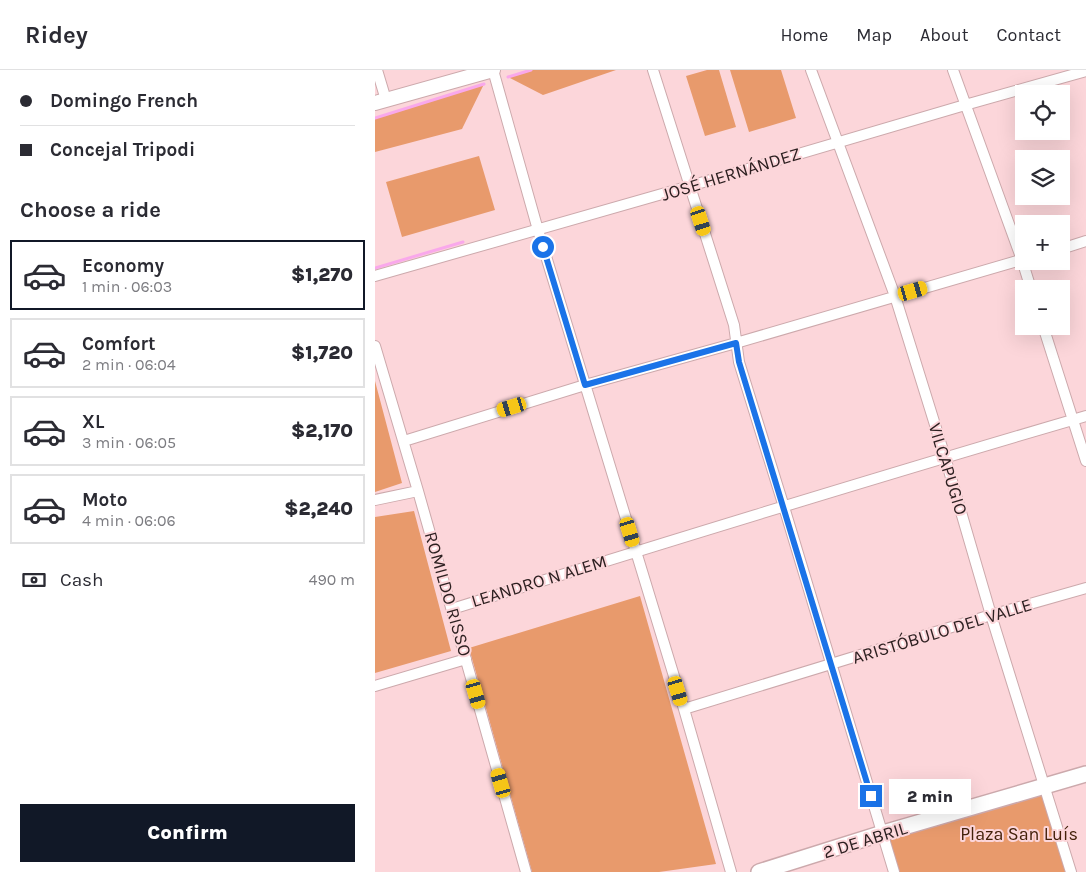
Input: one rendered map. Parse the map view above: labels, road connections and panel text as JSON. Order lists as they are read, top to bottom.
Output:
{
  "streets": {
    "main road": ["2 DE ABRIL"],
    "street": [
      "JOSÉ HERNÁNDEZ",
      "VILCAPUGIO",
      "LEANDRO N ALEM",
      "ROMILDO RISSO",
      "ARISTÓBULO DEL VALLE"
    ]
  },
  "crossings": [
    ["JOSÉ HERNÁNDEZ", "VILCAPUGIO"],
    ["VILCAPUGIO", "LEANDRO N ALEM"],
    ["VILCAPUGIO", "ARISTÓBULO DEL VALLE"],
    ["VILCAPUGIO", "2 DE ABRIL"],
    ["LEANDRO N ALEM", "ROMILDO RISSO"]
  ],
  "parks": ["Plaza San Luís"],
  "page": {
    "header": "Ridey",
    "nav": [
      "Home",
      "Map",
      "About",
      "Contact"
    ],
    "banner": ["Domingo French", "Concejal Tripodi"],
    "map_buttons": ["+", "−"],
    "heading": "Choose a ride",
    "list": [
      {
        "name": "Economy",
        "note": "1 min · 06:03",
        "value": "$1,270"
      },
      {
        "name": "Comfort",
        "note": "2 min · 06:04",
        "value": "$1,720"
      },
      {
        "name": "XL",
        "note": "3 min · 06:05",
        "value": "$2,170"
      },
      {
        "name": "Moto",
        "note": "4 min · 06:06",
        "value": "$2,240"
      }
    ],
    "pay": ["Cash", "490 m"],
    "bubble": "2 min",
    "buttons": "Confirm"
  }
}
